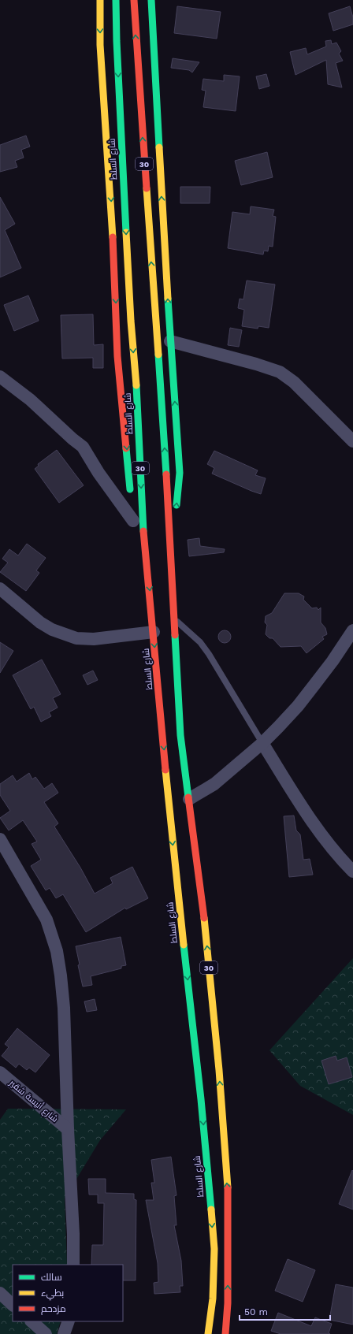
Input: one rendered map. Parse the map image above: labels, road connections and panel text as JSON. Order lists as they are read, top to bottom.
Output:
{
  "streets": {
    "main road": ["شارع السلط", "30"],
    "street": ["شارع أنيسة شقير"]
  },
  "legend": ["سالك", "بطيء", "مزدحم"],
  "scale_bar": "50 m"
}
